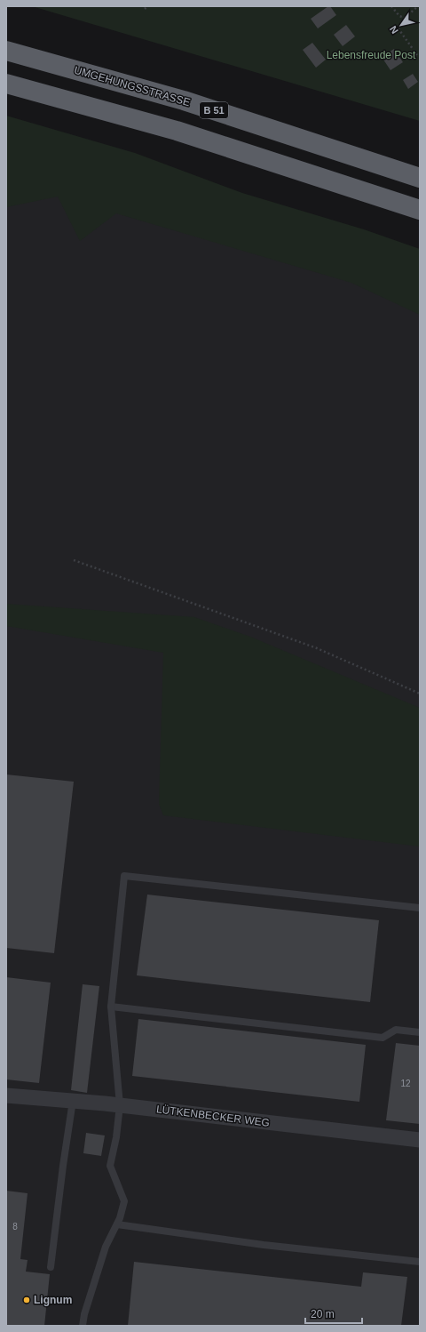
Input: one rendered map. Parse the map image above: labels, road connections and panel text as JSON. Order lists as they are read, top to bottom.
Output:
{
  "streets": {
    "highway": ["UMGEHUNGSSTRASSE", "B 51"],
    "street": ["LÜTKENBECKER WEG"]
  },
  "parks": ["Lebensfreude Post"],
  "places": ["Lignum"],
  "house_numbers": ["12", "8"],
  "scale_bar": "20 m",
  "north": "bottom left"
}
